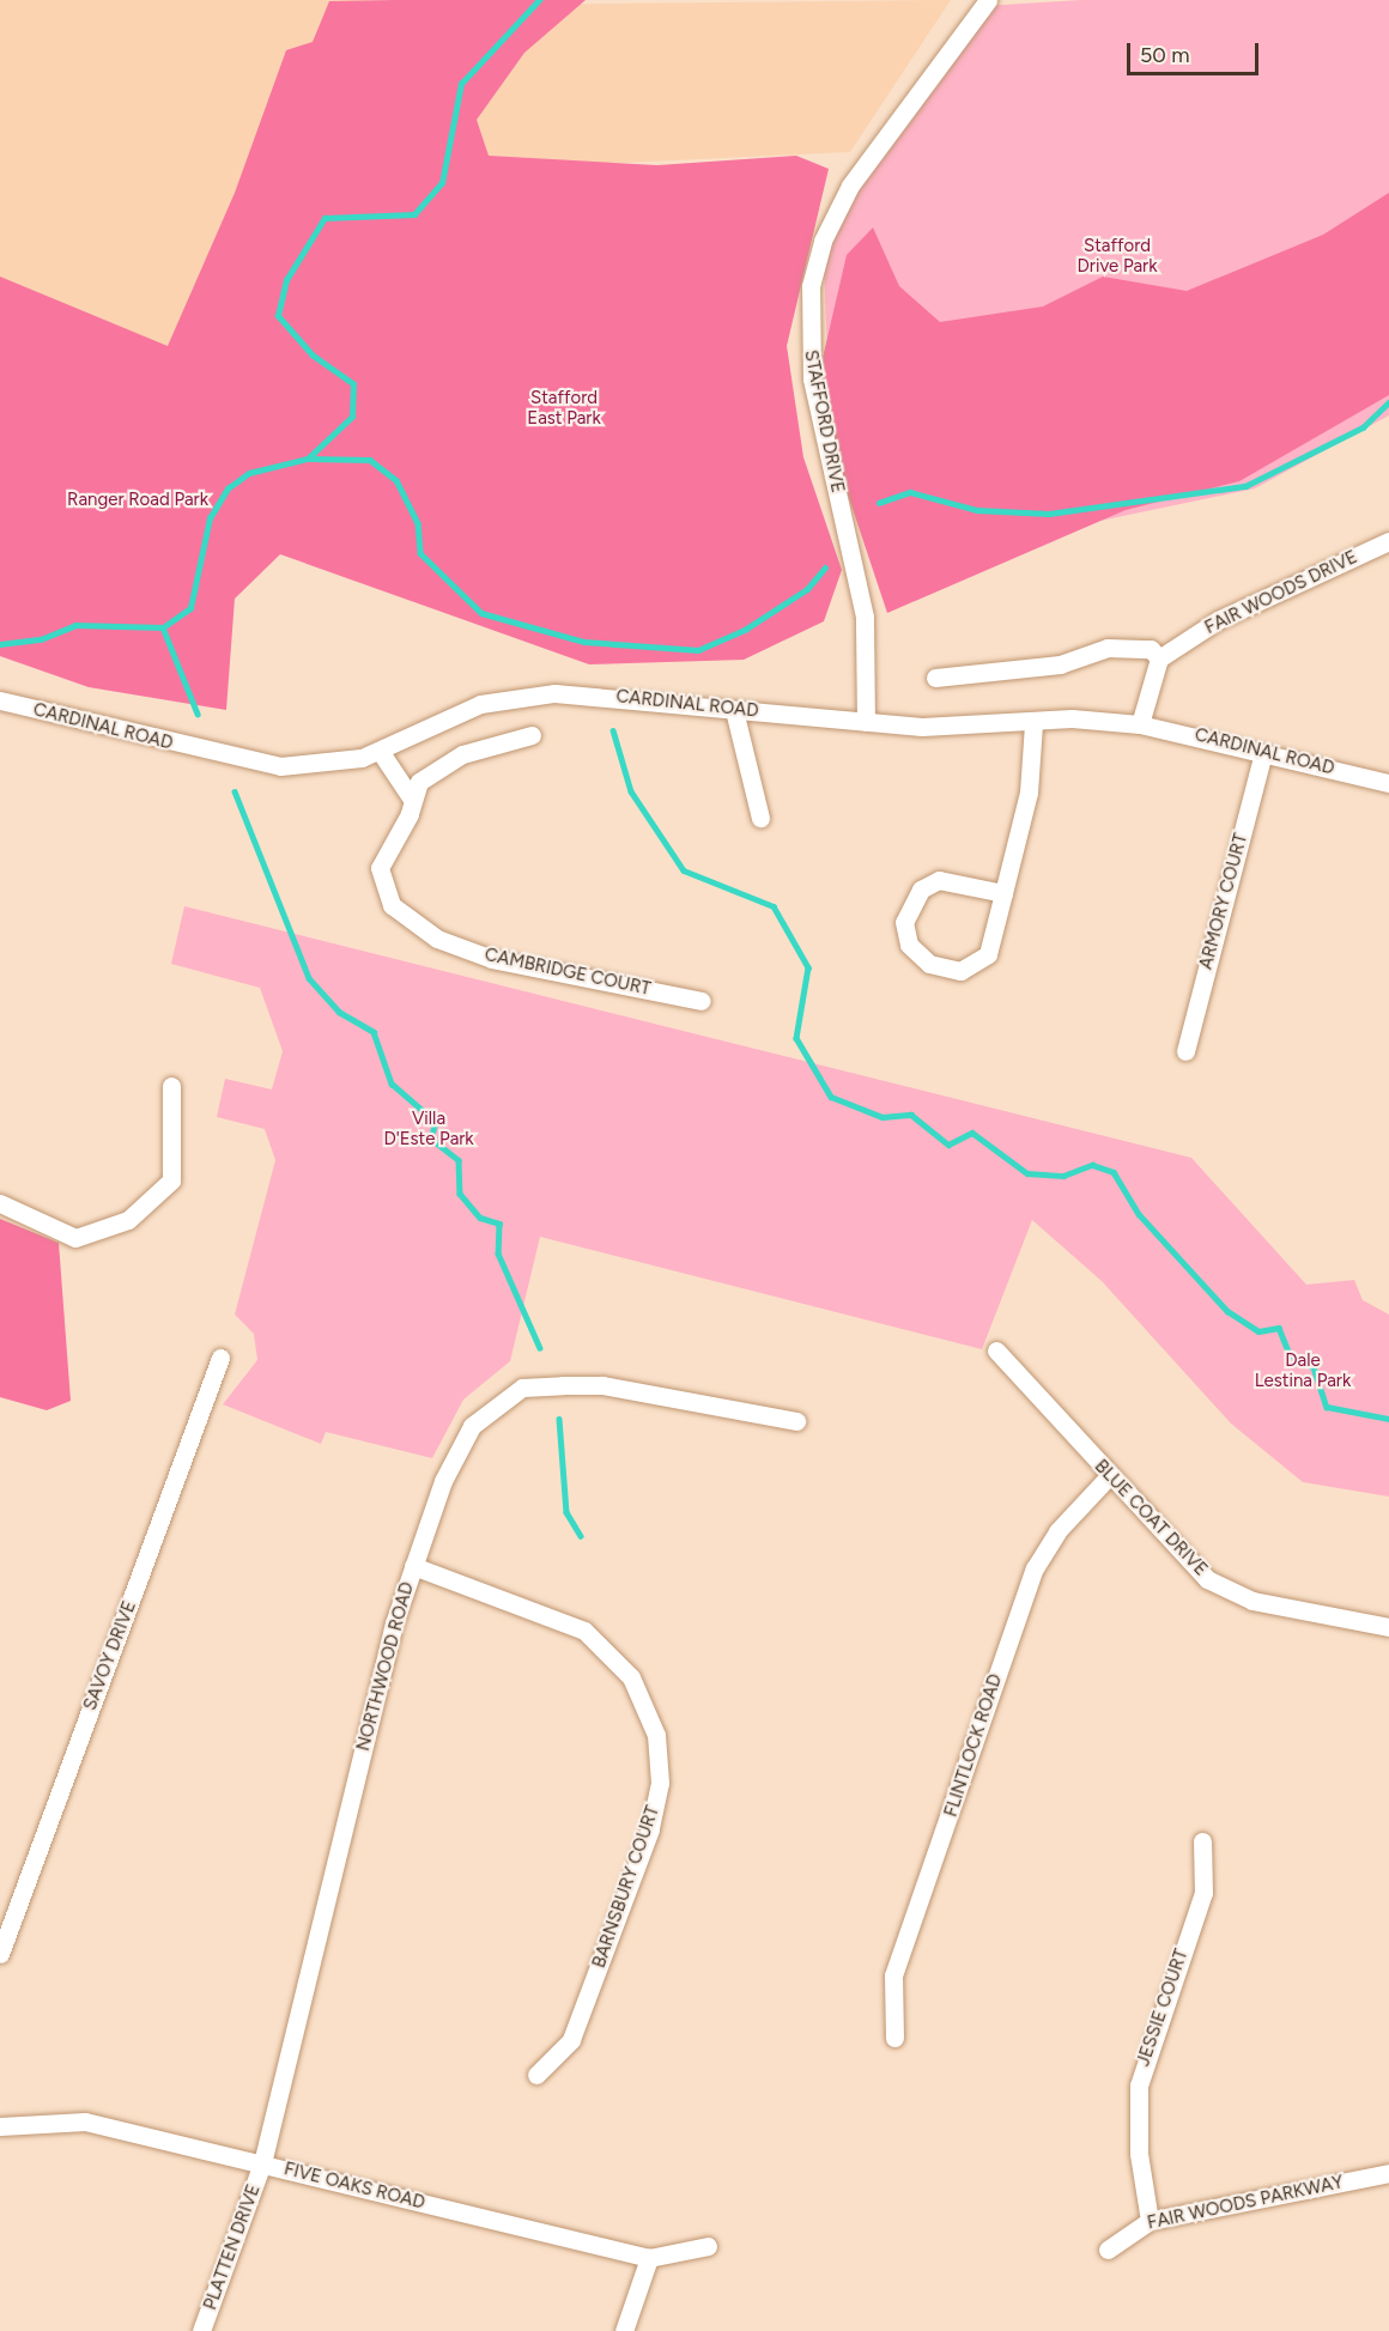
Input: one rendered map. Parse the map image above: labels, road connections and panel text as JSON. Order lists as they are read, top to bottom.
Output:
{
  "streets": {
    "street": [
      "STAFFORD DRIVE",
      "FAIR WOODS DRIVE",
      "CARDINAL ROAD",
      "ARMORY COURT",
      "CAMBRIDGE COURT",
      "BLUE COAT DRIVE",
      "SAVOY DRIVE",
      "NORTHWOOD ROAD",
      "FLINTLOCK ROAD",
      "BARNSBURY COURT",
      "JESSIE COURT",
      "FIVE OAKS ROAD",
      "FAIR WOODS PARKWAY",
      "PLATTEN DRIVE"
    ]
  },
  "crossings": [
    ["STAFFORD DRIVE", "CARDINAL ROAD"],
    ["CARDINAL ROAD", "ARMORY COURT"],
    ["BLUE COAT DRIVE", "FLINTLOCK ROAD"],
    ["NORTHWOOD ROAD", "BARNSBURY COURT"],
    ["NORTHWOOD ROAD", "FIVE OAKS ROAD"],
    ["NORTHWOOD ROAD", "PLATTEN DRIVE"],
    ["JESSIE COURT", "FAIR WOODS PARKWAY"],
    ["FIVE OAKS ROAD", "PLATTEN DRIVE"]
  ],
  "parks": [
    "Stafford Drive Park",
    "Stafford East Park",
    "Ranger Road Park",
    "Villa D'Este Park",
    "Dale Lestina Park"
  ],
  "scale_bar": "50 m"
}
